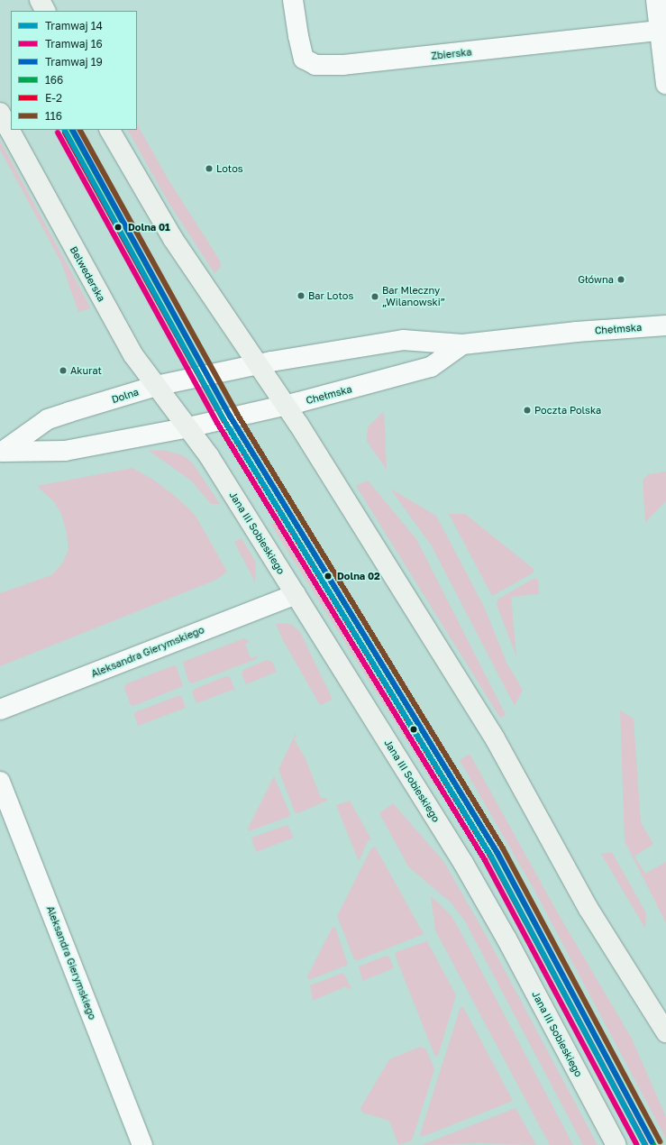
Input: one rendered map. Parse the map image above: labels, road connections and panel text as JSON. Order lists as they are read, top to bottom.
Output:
{
  "streets": {
    "main road": ["Belwederska", "Jana III Sobieskiego"],
    "street": [
      "Zbierska",
      "Chełmska",
      "Dolna",
      "Aleksandra Gierymskiego"
    ]
  },
  "crossings": [
    ["Belwederska", "Chełmska"],
    ["Belwederska", "Dolna"],
    ["Belwederska", "Jana III Sobieskiego"],
    ["Chełmska", "Dolna"],
    ["Chełmska", "Jana III Sobieskiego"],
    ["Dolna", "Jana III Sobieskiego"],
    ["Jana III Sobieskiego", "Aleksandra Gierymskiego"]
  ],
  "places": [
    "Lotos",
    "Dolna 01",
    "Główna",
    "Bar Lotos",
    "Bar Mleczny „Wilanowski”",
    "Akurat",
    "Poczta Polska",
    "Dolna 02"
  ],
  "lines": [
    "tram line 14",
    "tram line 19",
    "transit line 166",
    "transit line 116",
    "tram line 16",
    "transit line E-2"
  ],
  "legend": [
    "Tramwaj 14",
    "Tramwaj 16",
    "Tramwaj 19",
    "166",
    "E-2",
    "116"
  ]
}
